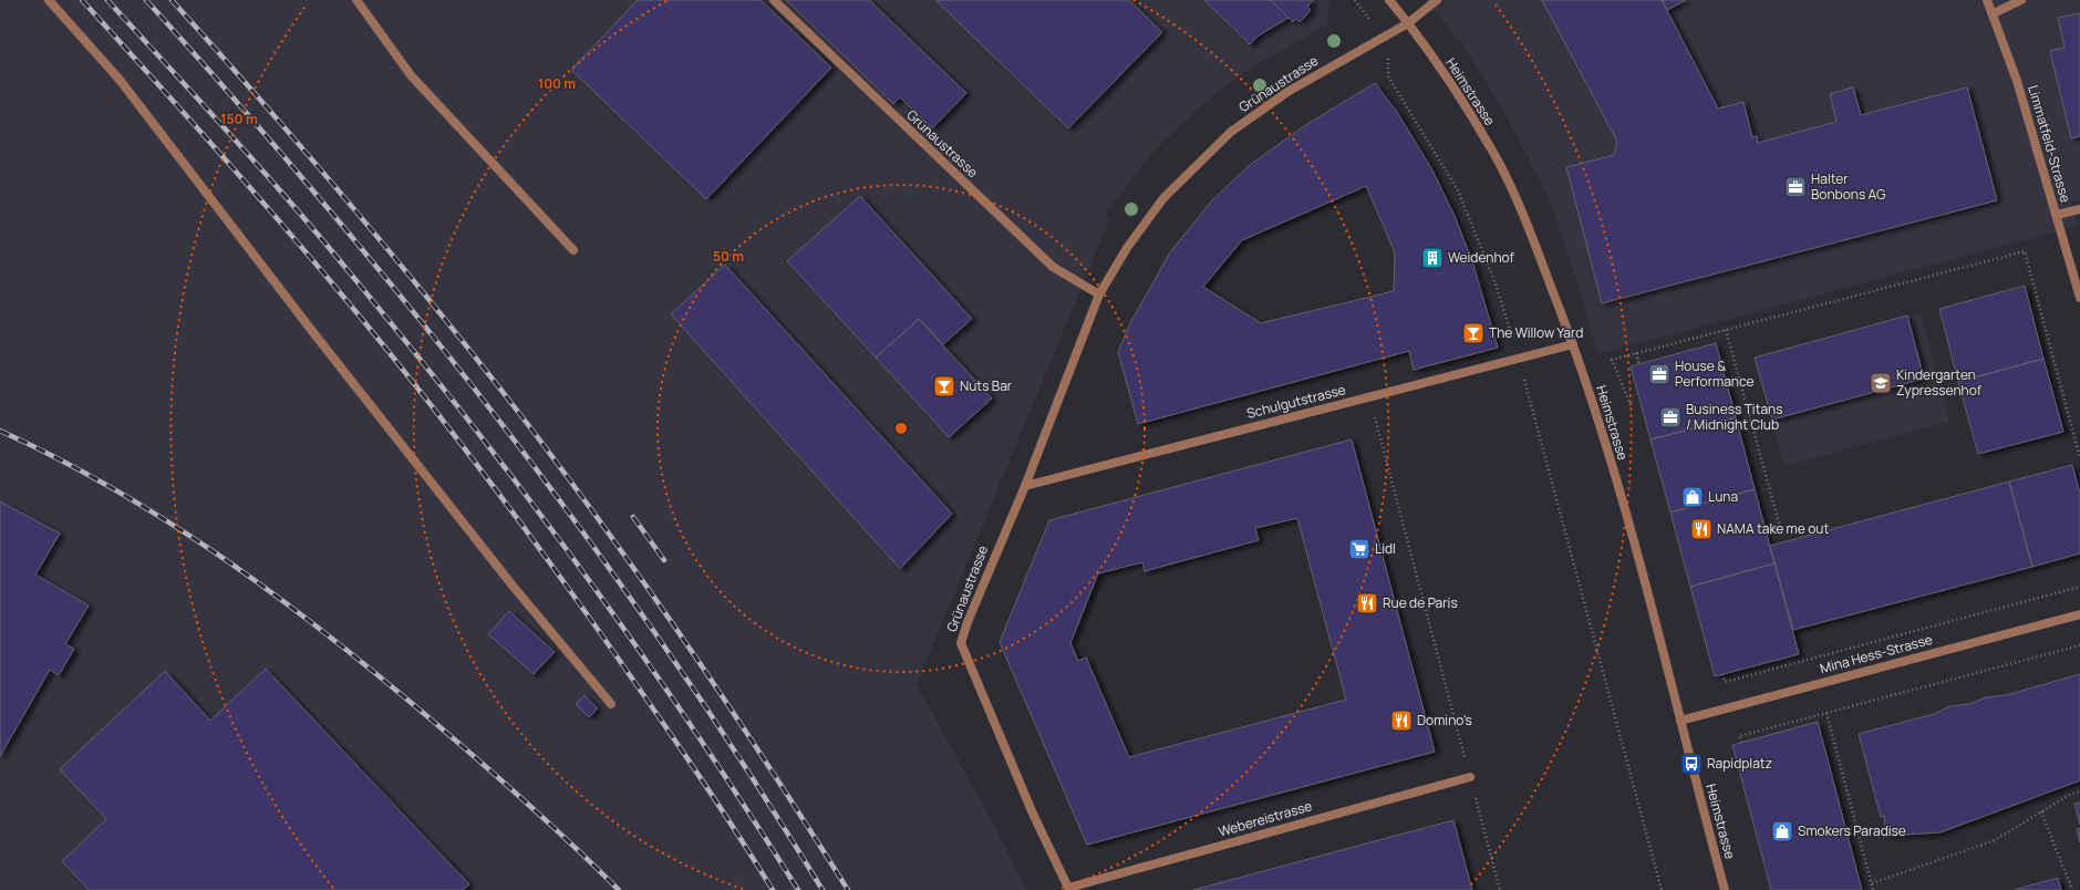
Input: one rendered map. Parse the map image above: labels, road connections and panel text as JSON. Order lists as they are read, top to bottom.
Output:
{
  "streets": {
    "street": [
      "Grünaustrasse",
      "Heimstrasse",
      "Limmatfeld-Strasse",
      "Schulgutstrasse",
      "Mina Hess-Strasse",
      "Webereistrasse"
    ]
  },
  "crossings": [
    ["Grünaustrasse", "Heimstrasse"],
    ["Grünaustrasse", "Schulgutstrasse"],
    ["Grünaustrasse", "Webereistrasse"],
    ["Heimstrasse", "Schulgutstrasse"],
    ["Heimstrasse", "Mina Hess-Strasse"]
  ],
  "places": {
    "office": ["Halter Bonbons AG", "House & Performance", "Business Titans / Midnight Club"],
    "building": ["Weidenhof"],
    "bar": ["The Willow Yard", "Nuts Bar"],
    "school or university": ["Kindergarten Zypressenhof"],
    "shop": ["Luna", "Smokers Paradise"],
    "restaurant": ["NAMA take me out", "Rue de Paris", "Domino's"],
    "supermarket": ["Lidl"],
    "bus stop": ["Rapidplatz"]
  },
  "rings": ["100 m", "150 m", "50 m"]
}
